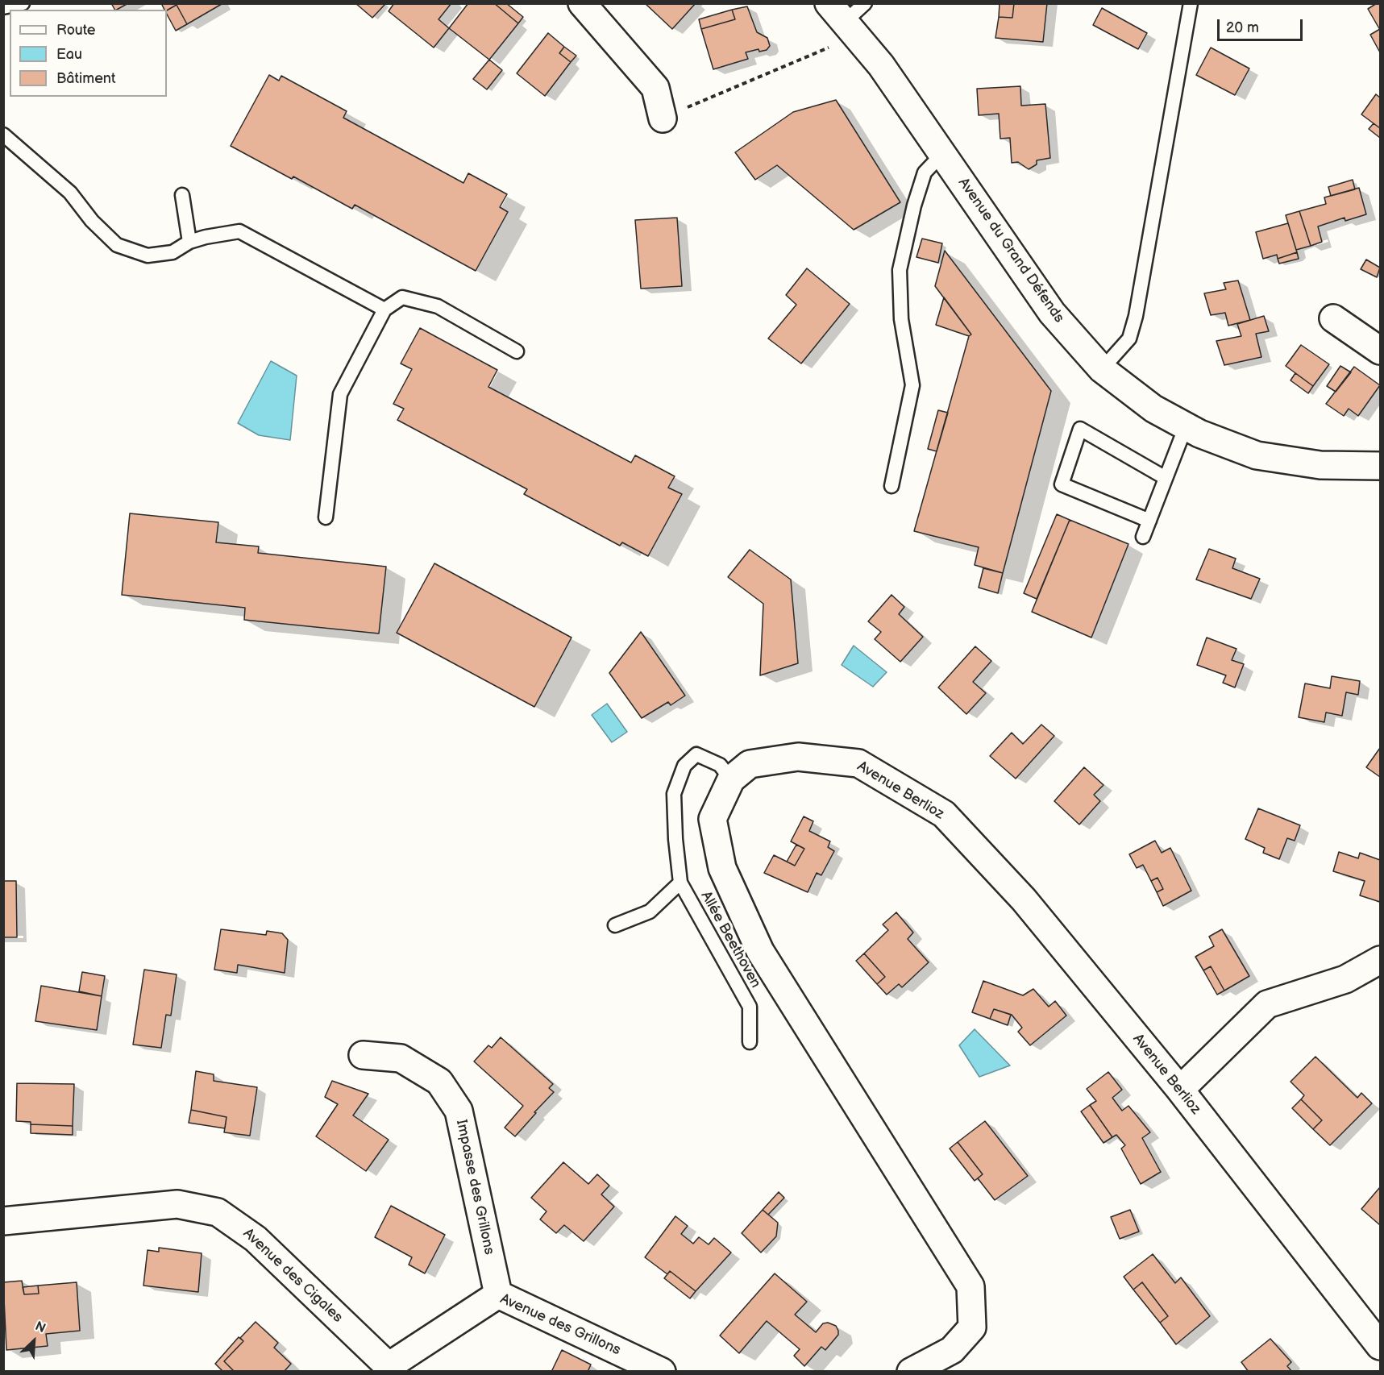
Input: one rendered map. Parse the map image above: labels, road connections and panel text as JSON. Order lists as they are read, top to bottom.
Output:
{
  "streets": {
    "street": [
      "Avenue du Grand Défends",
      "Avenue Berlioz",
      "Impasse des Grillons",
      "Avenue des Cigales",
      "Avenue des Grillons"
    ],
    "lane": ["Allée Beethoven"]
  },
  "crossings": [
    ["Avenue Berlioz", "Allée Beethoven"],
    ["Impasse des Grillons", "Avenue des Grillons"],
    ["Avenue des Cigales", "Avenue des Grillons"]
  ],
  "legend": ["Route", "Eau", "Bâtiment"],
  "scale_bar": "20 m",
  "north": "top right"
}
